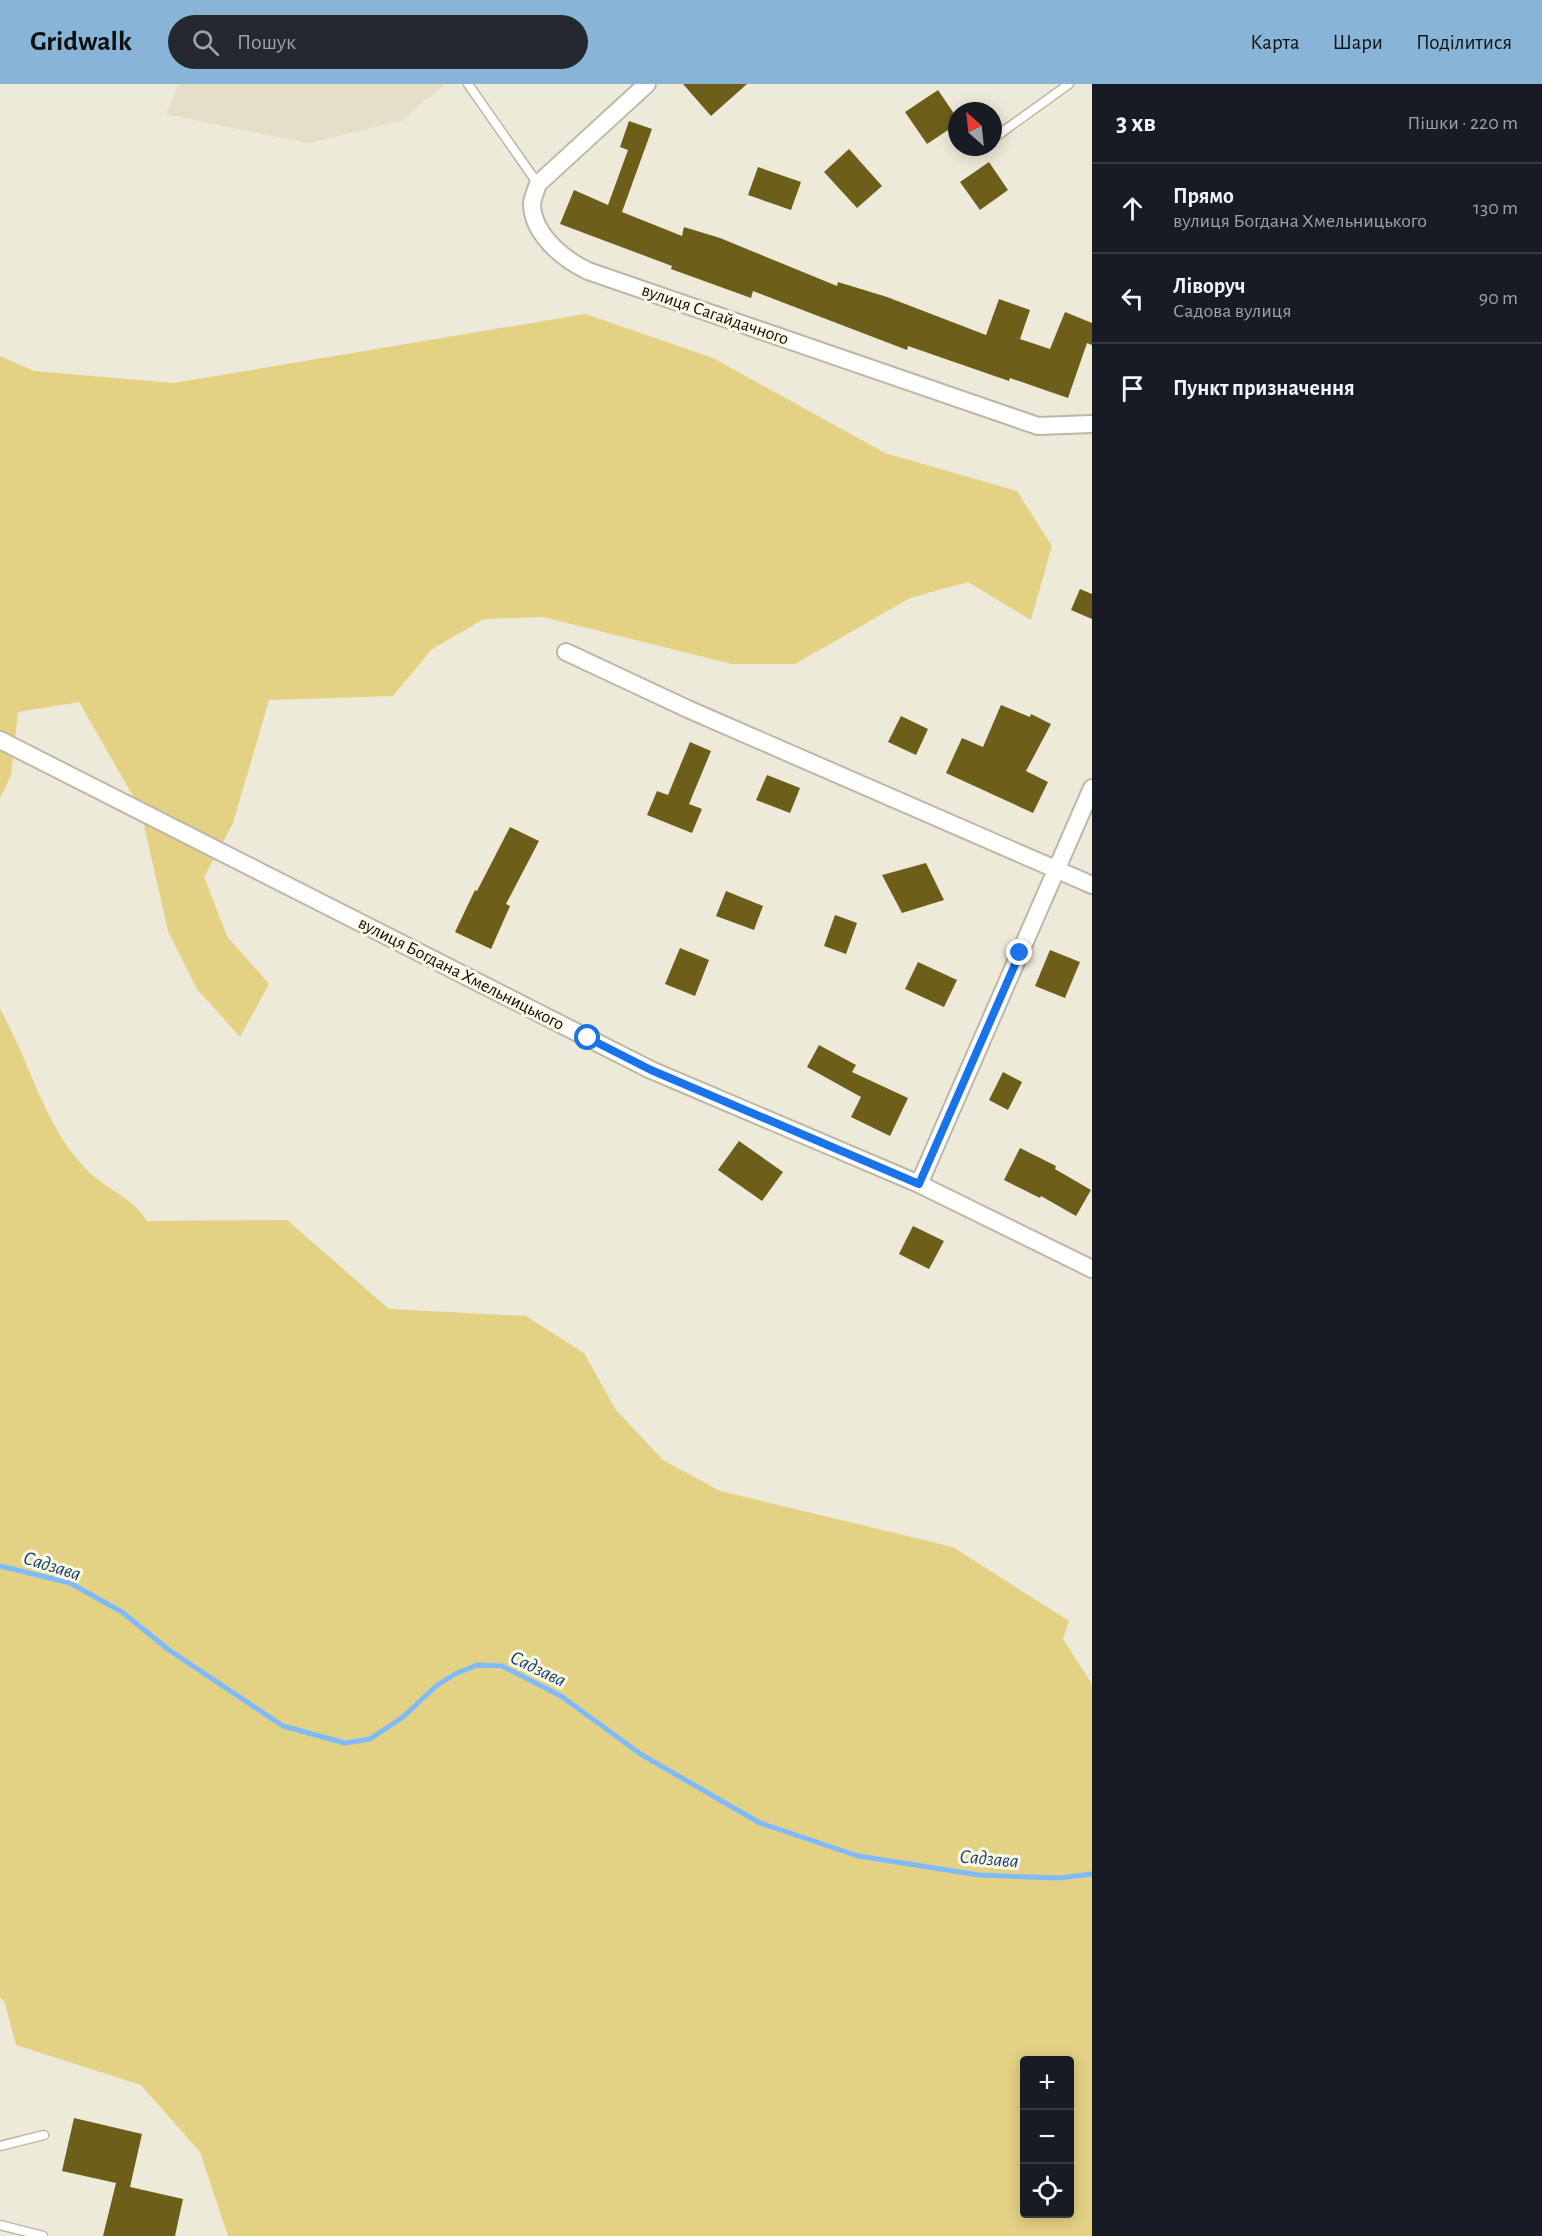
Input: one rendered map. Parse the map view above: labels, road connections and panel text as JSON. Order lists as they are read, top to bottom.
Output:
{
  "streets": {
    "street": ["вулиця Сагайдачного", "вулиця Богдана Хмельницького"]
  },
  "water": ["Садзава"],
  "north": "top left",
  "page": {
    "header": "Gridwalk",
    "search": "Пошук",
    "nav": ["Карта", "Шари", "Поділитися"],
    "heading": ["3 хв", "Пішки · 220 m"],
    "list": [
      ["Прямо", "вулиця Богдана Хмельницького", "130 m"],
      ["Ліворуч", "Садова вулиця", "90 m"],
      "Пункт призначення"
    ],
    "map_buttons": ["+", "−"]
  }
}
